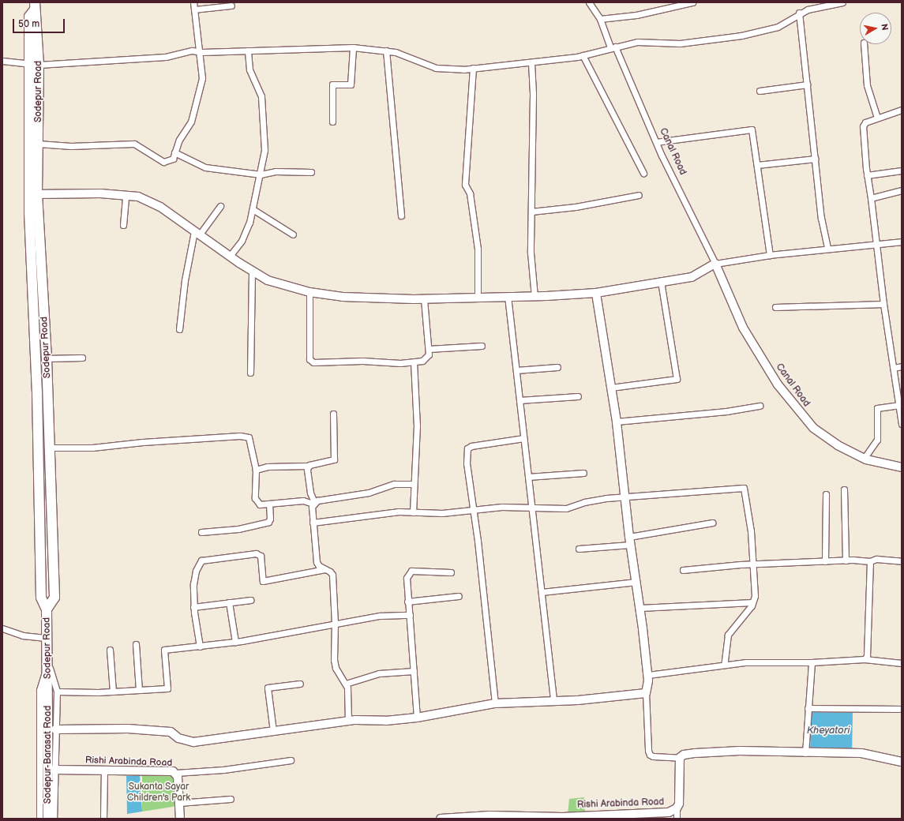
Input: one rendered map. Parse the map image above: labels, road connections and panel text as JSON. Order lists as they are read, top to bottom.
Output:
{
  "streets": {
    "main road": ["Sodepur Road", "Sodepur-Barasat Road"],
    "street": ["Canal Road", "Rishi Arabinda Road"]
  },
  "crossings": [
    ["Sodepur Road", "Sodepur-Barasat Road"]
  ],
  "water": ["Kheyatori"],
  "parks": ["Sukanta Sayar Children's Park"],
  "scale_bar": "50 m",
  "north": "right"
}
